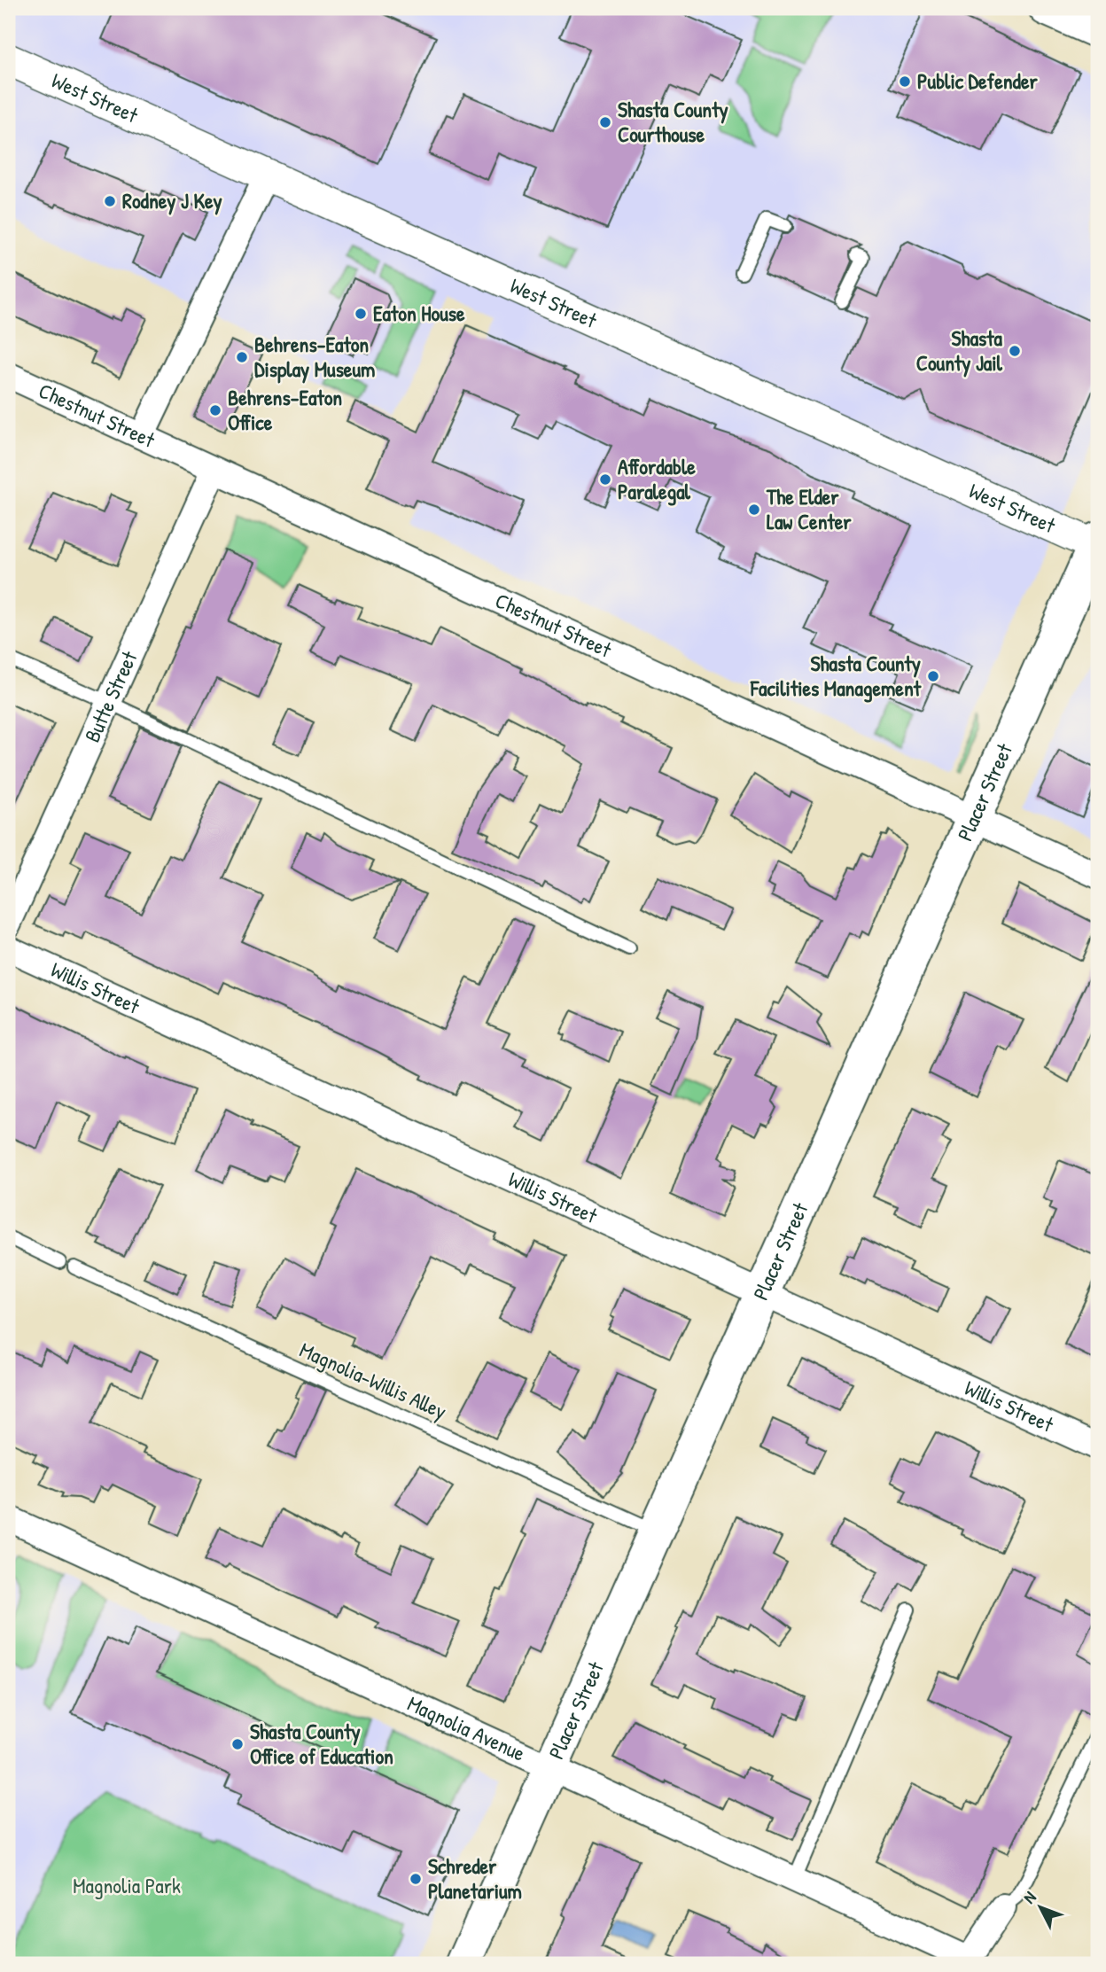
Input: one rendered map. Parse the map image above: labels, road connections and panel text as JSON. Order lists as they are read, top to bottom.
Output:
{
  "streets": {
    "main road": ["Placer Street"],
    "street": [
      "West Street",
      "Chestnut Street",
      "Butte Street",
      "Willis Street",
      "Magnolia Avenue"
    ],
    "lane": ["Magnolia-Willis Alley"]
  },
  "crossings": [
    ["West Street", "Placer Street"],
    ["Chestnut Street", "Butte Street"],
    ["Chestnut Street", "Placer Street"],
    ["Placer Street", "Willis Street"],
    ["Placer Street", "Magnolia-Willis Alley"],
    ["Placer Street", "Magnolia Avenue"]
  ],
  "parks": ["Magnolia Park"],
  "places": [
    "Public Defender",
    "Shasta County Courthouse",
    "Rodney J Key",
    "Eaton House",
    "Shasta County Jail",
    "Behrens-Eaton Display Museum",
    "Behrens-Eaton Office",
    "Affordable Paralegal",
    "The Elder Law Center",
    "Shasta County Facilities Management",
    "Shasta County Office of Education",
    "Schreder Planetarium"
  ],
  "north": "top left"
}
